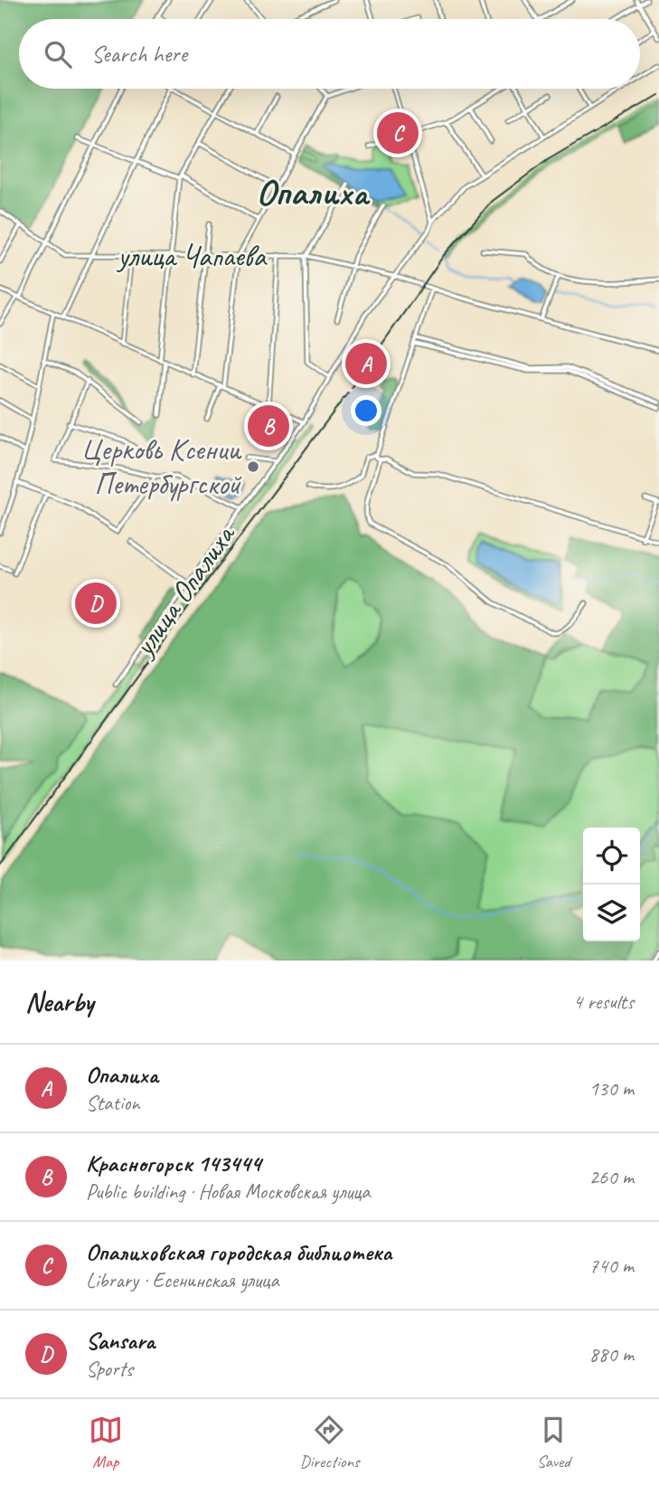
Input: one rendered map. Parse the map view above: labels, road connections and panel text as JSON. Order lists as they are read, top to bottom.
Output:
{
  "streets": {
    "street": ["улица Чапаева", "улица Опалиха"]
  },
  "crossings": [
    ["улица Чапаева", "улица Опалиха"]
  ],
  "districts": ["Опалиха"],
  "places": ["Церковь Ксении Петербургской"],
  "page": {
    "search": "Search here",
    "pins": [
      "C",
      "A",
      "B",
      "D"
    ],
    "heading": ["Nearby", "4 results"],
    "list": [
      {
        "mark": "A",
        "name": "Опалиха",
        "note": "Station",
        "value": "130 m"
      },
      {
        "mark": "B",
        "name": "Красногорск 143444",
        "note": "Public building · Новая Московская улица",
        "value": "260 m"
      },
      {
        "mark": "C",
        "name": "Опалиховская городская библиотека",
        "note": "Library · Есенинская улица",
        "value": "740 m"
      },
      {
        "mark": "D",
        "name": "Sansara",
        "note": "Sports",
        "value": "880 m"
      }
    ],
    "nav": ["Map", "Directions", "Saved"]
  }
}
